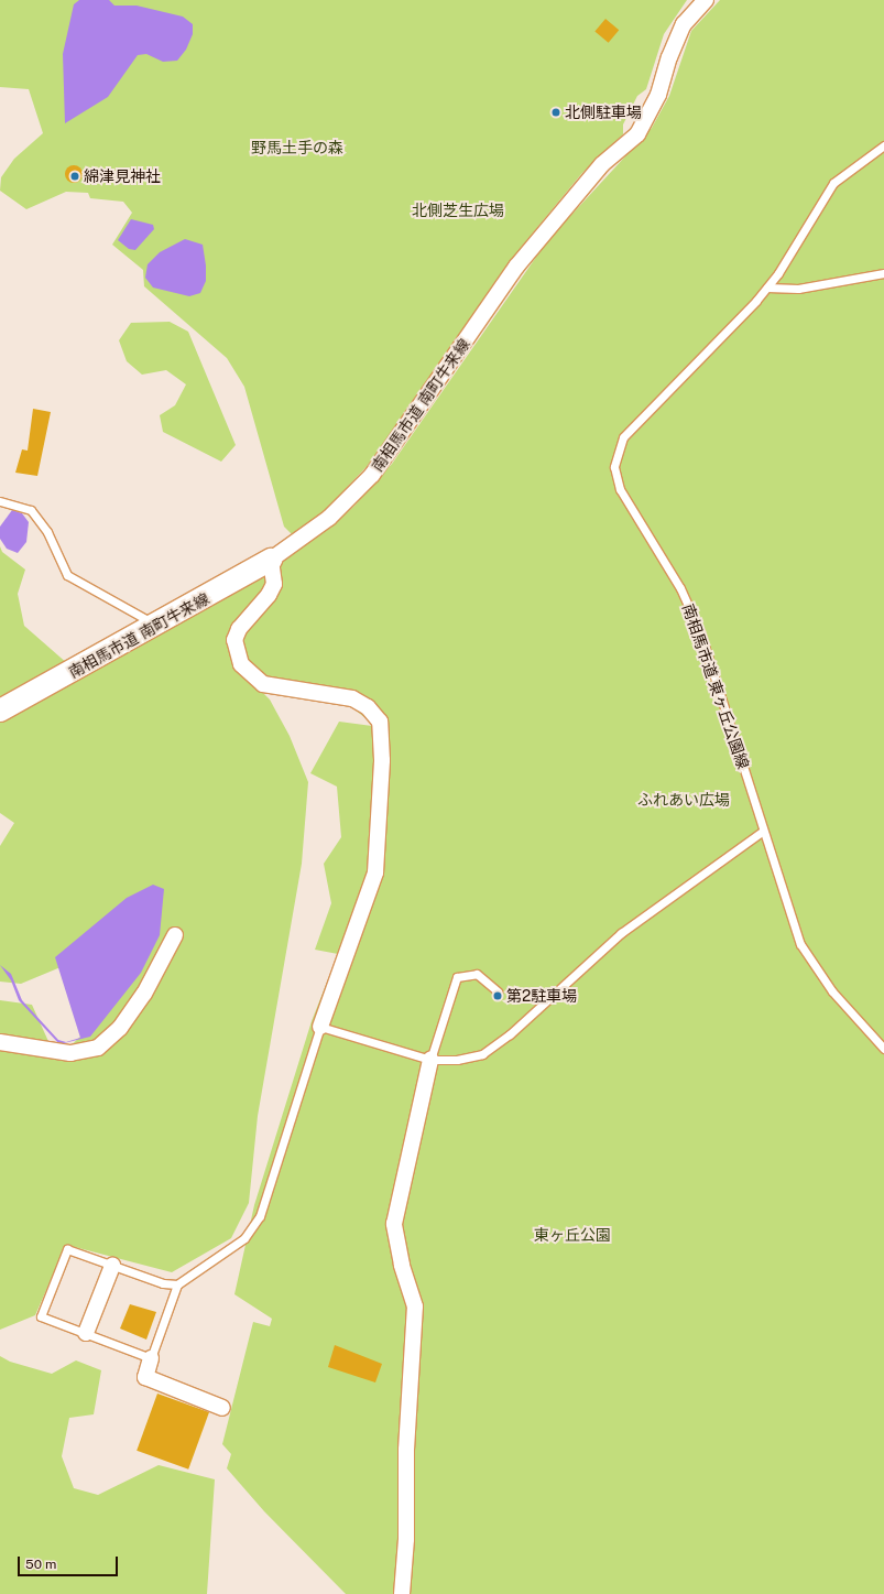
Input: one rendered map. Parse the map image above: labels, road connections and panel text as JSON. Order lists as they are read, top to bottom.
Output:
{
  "streets": {
    "street": ["南相馬市道 南町牛来線"],
    "lane": ["南相馬市道 東ヶ丘公園線"]
  },
  "parks": [
    "野馬土手の森",
    "北側芝生広場",
    "ふれあい広場",
    "東ヶ丘公園"
  ],
  "places": ["北側駐車場", "綿津見神社", "第2駐車場"],
  "scale_bar": "50 m"
}
